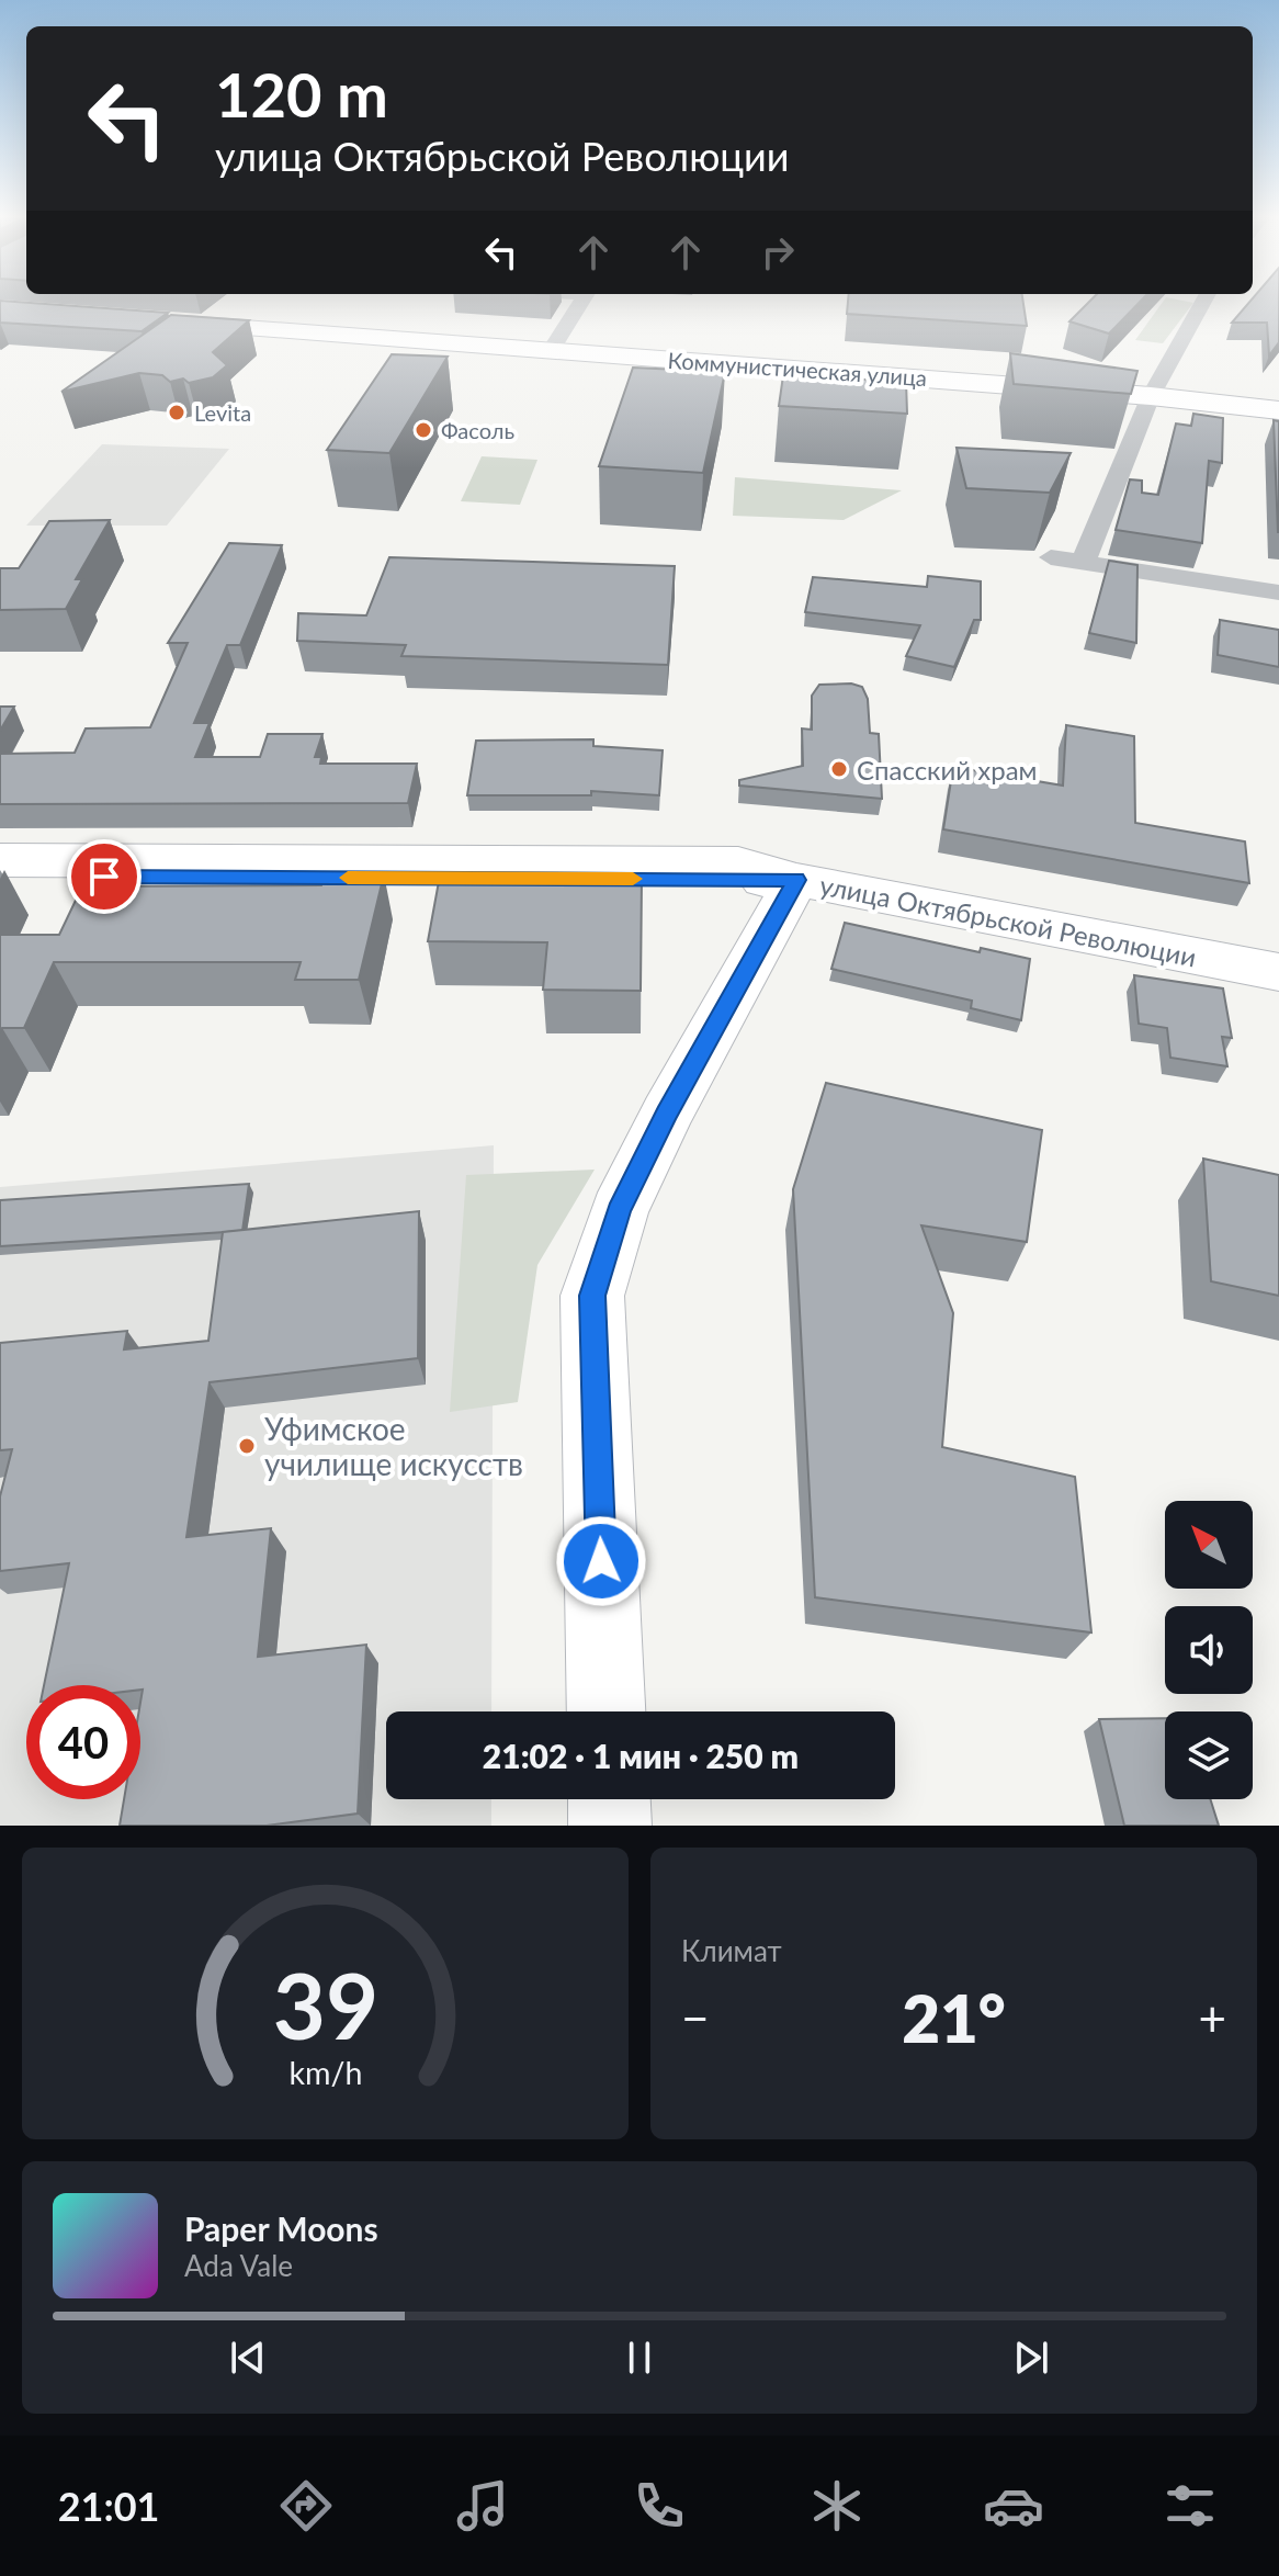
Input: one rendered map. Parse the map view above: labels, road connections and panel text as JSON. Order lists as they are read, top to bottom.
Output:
{
  "streets": {
    "street": ["Коммунистическая улица", "улица Октябрьской Революции"]
  },
  "places": [
    "Levita",
    "Фасоль",
    "Спасский храм",
    "Уфимское училище искусств"
  ],
  "north": "top left",
  "page": {
    "turn": ["120 m", "улица Октябрьской Революции"],
    "limit": "40",
    "trip": "21:02 · 1 мин · 250 m",
    "tile": "Климат",
    "heat": ["−", "21°", "+"],
    "song": ["Paper Moons", "Ada Vale"],
    "tabs": "21:01",
    "gauge": ["39", "km/h"]
  }
}
